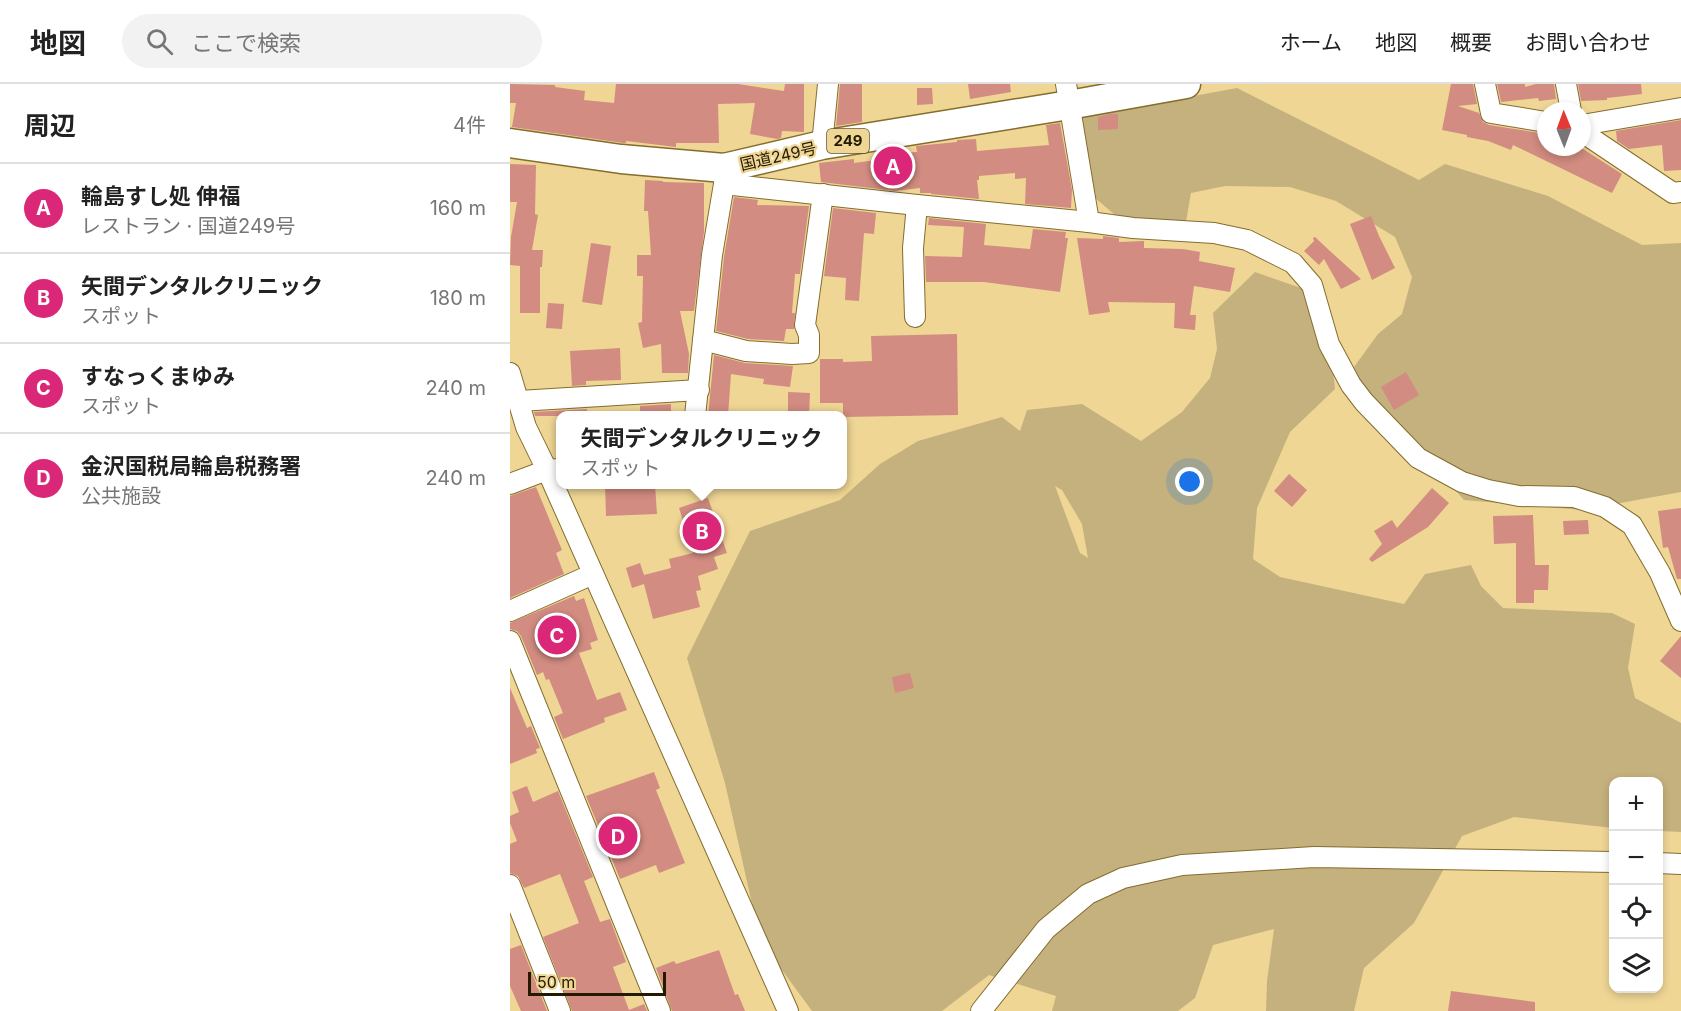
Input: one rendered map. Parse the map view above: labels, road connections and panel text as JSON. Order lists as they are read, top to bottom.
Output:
{
  "streets": {
    "highway": ["249", "国道249号"]
  },
  "scale_bar": "50 m",
  "north": "top",
  "page": {
    "header": "地図",
    "search": "ここで検索",
    "nav": [
      "ホーム",
      "地図",
      "概要",
      "お問い合わせ"
    ],
    "heading": ["周辺", "4件"],
    "pins": [
      "A",
      "B",
      "C",
      "D"
    ],
    "list": [
      {
        "mark": "A",
        "name": "輪島すし処 伸福",
        "note": "レストラン · 国道249号",
        "value": "160 m"
      },
      {
        "mark": "B",
        "name": "矢間デンタルクリニック",
        "note": "スポット",
        "value": "180 m"
      },
      {
        "mark": "C",
        "name": "すなっくまゆみ",
        "note": "スポット",
        "value": "240 m"
      },
      {
        "mark": "D",
        "name": "金沢国税局輪島税務署",
        "note": "公共施設",
        "value": "240 m"
      }
    ],
    "popup": ["矢間デンタルクリニック", "スポット"],
    "map_buttons": ["+", "−"],
    "scale": "50 m"
  }
}
